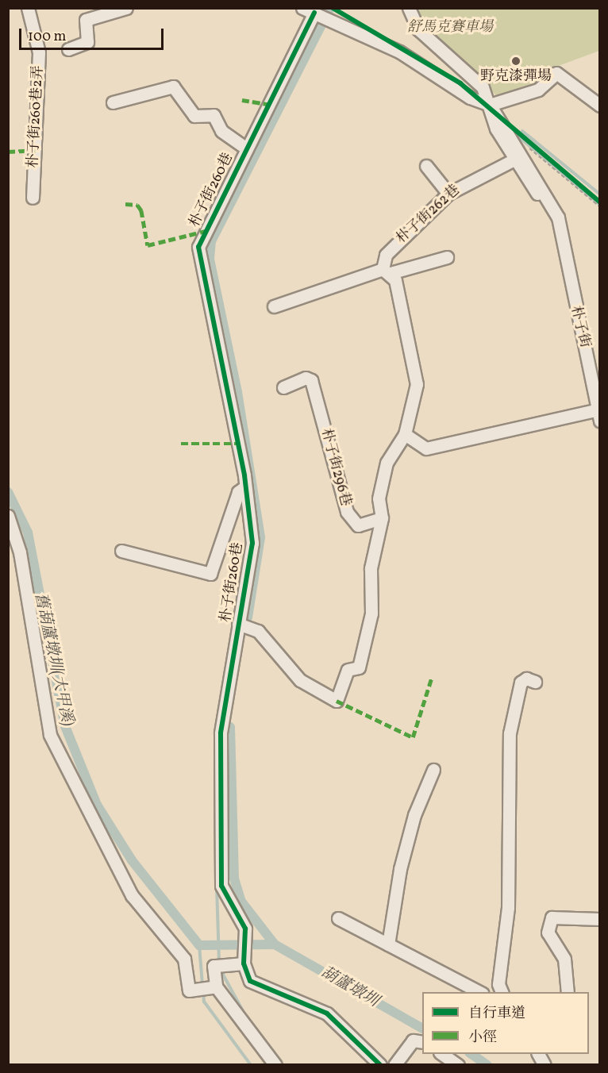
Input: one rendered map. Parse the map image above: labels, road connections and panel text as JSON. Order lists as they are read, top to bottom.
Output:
{
  "streets": {
    "street": [
      "朴子街260巷2弄",
      "朴子街260巷",
      "朴子街262巷",
      "朴子街",
      "朴子街296巷"
    ]
  },
  "crossings": [
    ["朴子街260巷", "朴子街296巷"],
    ["朴子街262巷", "朴子街"]
  ],
  "water": ["舊葫蘆墩圳(大甲溪)", "葫蘆墩圳"],
  "parks": ["舒馬克賽車場"],
  "places": ["野克漆彈場"],
  "legend": ["自行車道", "小徑"],
  "scale_bar": "100 m"
}
